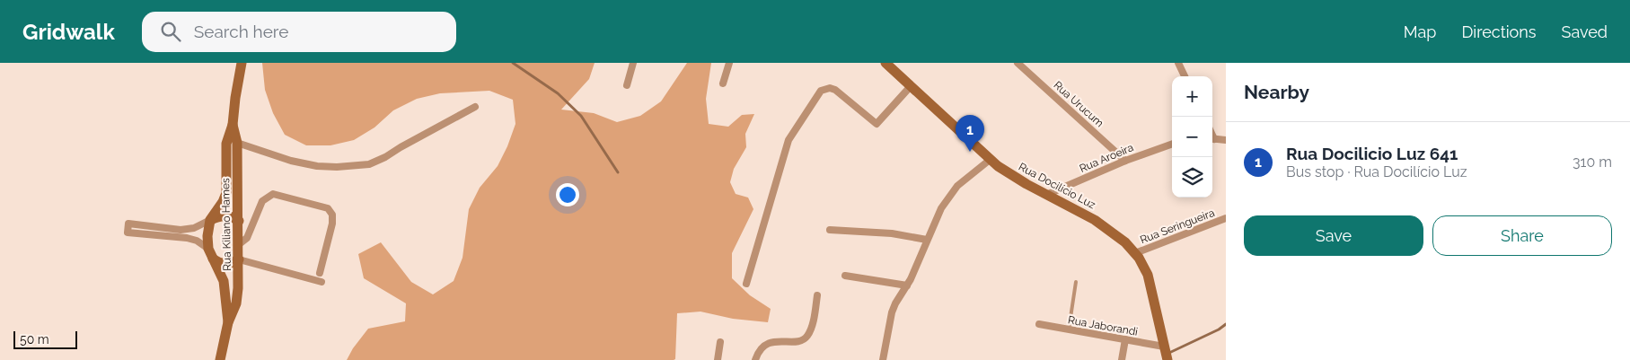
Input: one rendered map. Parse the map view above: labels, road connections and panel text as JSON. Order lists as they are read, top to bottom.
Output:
{
  "streets": {
    "main road": ["Rua Docilício Luz", "Rua Kiliano Hames"],
    "street": [
      "Rua Urucum",
      "Rua Aroeira",
      "Rua Seringueira",
      "Rua Jaborandi"
    ]
  },
  "crossings": [
    ["Rua Urucum", "Rua Aroeira"],
    ["Rua Aroeira", "Rua Docilício Luz"],
    ["Rua Docilício Luz", "Rua Seringueira"],
    ["Rua Docilício Luz", "Rua Jaborandi"]
  ],
  "scale_bar": "50 m",
  "page": {
    "header": "Gridwalk",
    "search": "Search here",
    "nav": ["Map", "Directions", "Saved"],
    "heading": "Nearby",
    "map_buttons": ["+", "−"],
    "pins": "1",
    "list": [
      {
        "mark": "1",
        "name": "Rua Docilicio Luz 641",
        "note": "Bus stop · Rua Docilício Luz",
        "value": "310 m"
      }
    ],
    "buttons": ["Save", "Share"],
    "scale": "50 m"
  }
}
